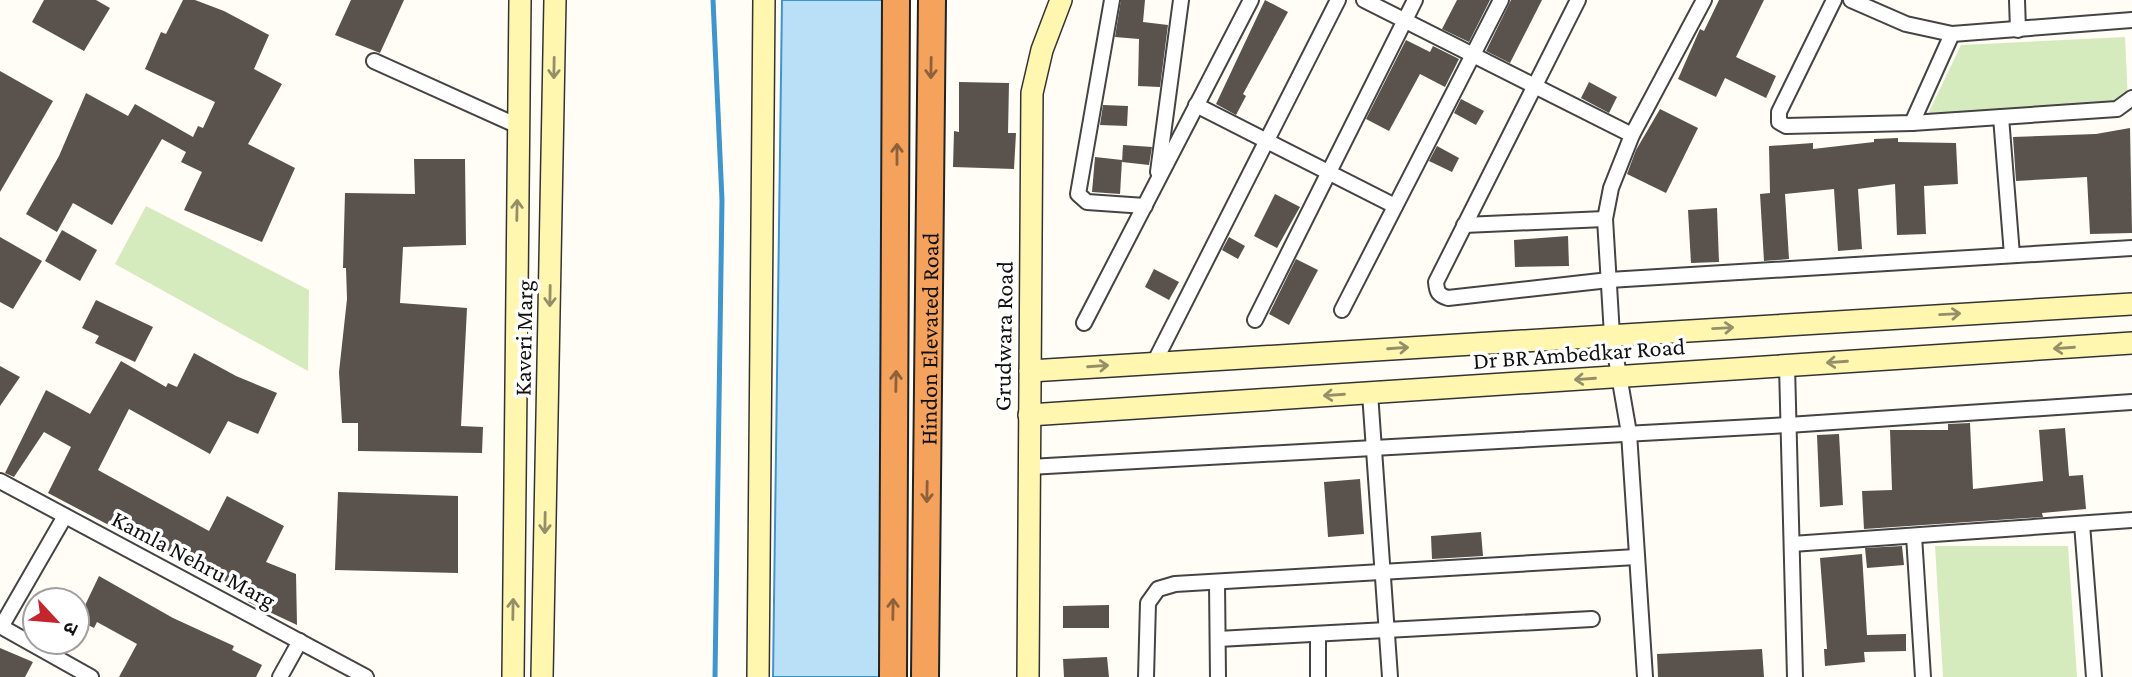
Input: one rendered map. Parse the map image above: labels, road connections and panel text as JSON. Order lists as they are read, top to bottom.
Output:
{
  "streets": {
    "highway": ["Hindon Elevated Road"],
    "street": [
      "Grudwara Road",
      "Kaveri Marg",
      "Dr BR Ambedkar Road",
      "Kamla Nehru Marg"
    ]
  },
  "crossings": [
    ["Grudwara Road", "Dr BR Ambedkar Road"]
  ],
  "north": "bottom right"
}
